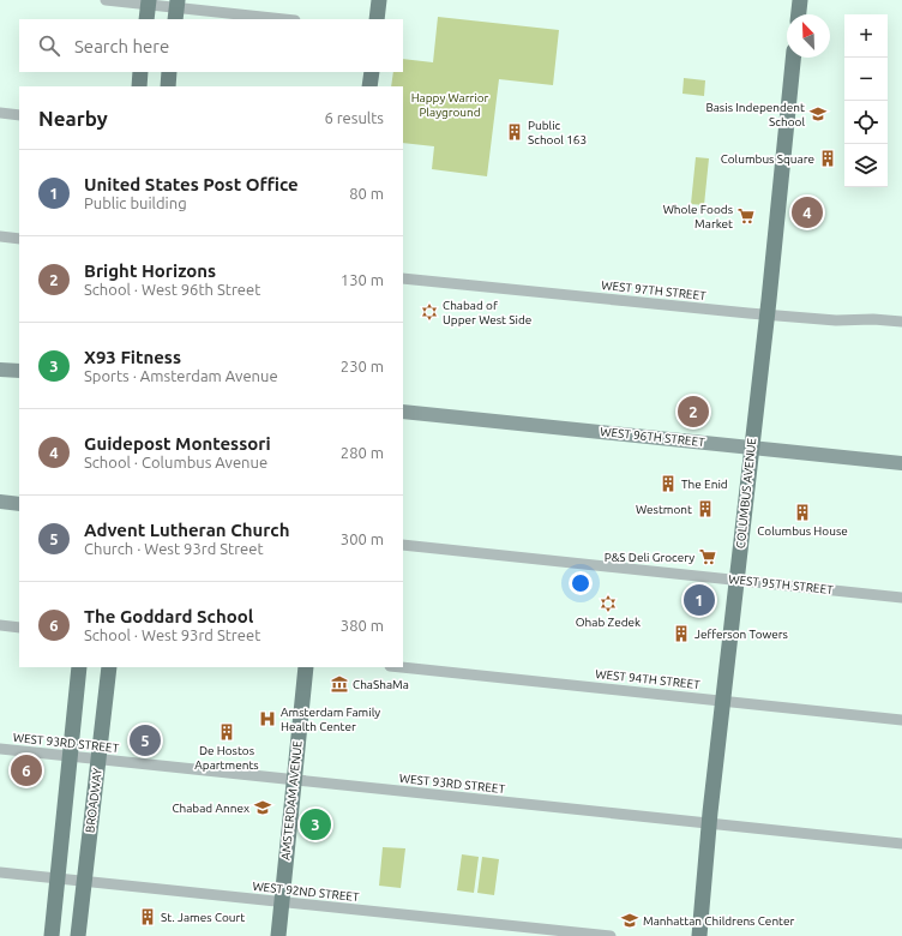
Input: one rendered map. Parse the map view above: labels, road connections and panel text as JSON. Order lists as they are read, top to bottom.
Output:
{
  "streets": {
    "main road": [
      "WEST 96TH STREET",
      "COLUMBUS AVENUE",
      "BROADWAY",
      "AMSTERDAM AVENUE"
    ],
    "street": [
      "WEST 97TH STREET",
      "WEST 95TH STREET",
      "WEST 94TH STREET",
      "WEST 93RD STREET",
      "WEST 92ND STREET"
    ]
  },
  "crossings": [
    ["WEST 97TH STREET", "COLUMBUS AVENUE"],
    ["WEST 96TH STREET", "COLUMBUS AVENUE"],
    ["COLUMBUS AVENUE", "WEST 95TH STREET"],
    ["COLUMBUS AVENUE", "WEST 94TH STREET"],
    ["COLUMBUS AVENUE", "WEST 93RD STREET"],
    ["WEST 93RD STREET", "BROADWAY"],
    ["WEST 93RD STREET", "AMSTERDAM AVENUE"],
    ["BROADWAY", "WEST 92ND STREET"],
    ["AMSTERDAM AVENUE", "WEST 92ND STREET"]
  ],
  "parks": ["Happy Warrior Playground"],
  "places": {
    "school or university": ["Basis Independent School", "Chabad Annex", "Manhattan Childrens Center"],
    "building": [
      "Public School 163",
      "Columbus Square",
      "The Enid",
      "Westmont",
      "Columbus House",
      "Jefferson Towers",
      "De Hostos Apartments",
      "St. James Court"
    ],
    "supermarket": ["Whole Foods Market", "P&S Deli Grocery"],
    "synagogue": ["Chabad of Upper West Side", "Ohab Zedek"],
    "museum": ["ChaShaMa"],
    "hospital": ["Amsterdam Family Health Center"]
  },
  "north": "top left",
  "page": {
    "map_buttons": ["+", "−"],
    "search": "Search here",
    "heading": ["Nearby", "6 results"],
    "list": [
      {
        "mark": "1",
        "name": "United States Post Office",
        "note": "Public building",
        "value": "80 m"
      },
      {
        "mark": "2",
        "name": "Bright Horizons",
        "note": "School · West 96th Street",
        "value": "130 m"
      },
      {
        "mark": "3",
        "name": "X93 Fitness",
        "note": "Sports · Amsterdam Avenue",
        "value": "230 m"
      },
      {
        "mark": "4",
        "name": "Guidepost Montessori",
        "note": "School · Columbus Avenue",
        "value": "280 m"
      },
      {
        "mark": "5",
        "name": "Advent Lutheran Church",
        "note": "Church · West 93rd Street",
        "value": "300 m"
      },
      {
        "mark": "6",
        "name": "The Goddard School",
        "note": "School · West 93rd Street",
        "value": "380 m"
      }
    ],
    "pins": [
      "4",
      "2",
      "1",
      "5",
      "6",
      "3"
    ]
  }
}
